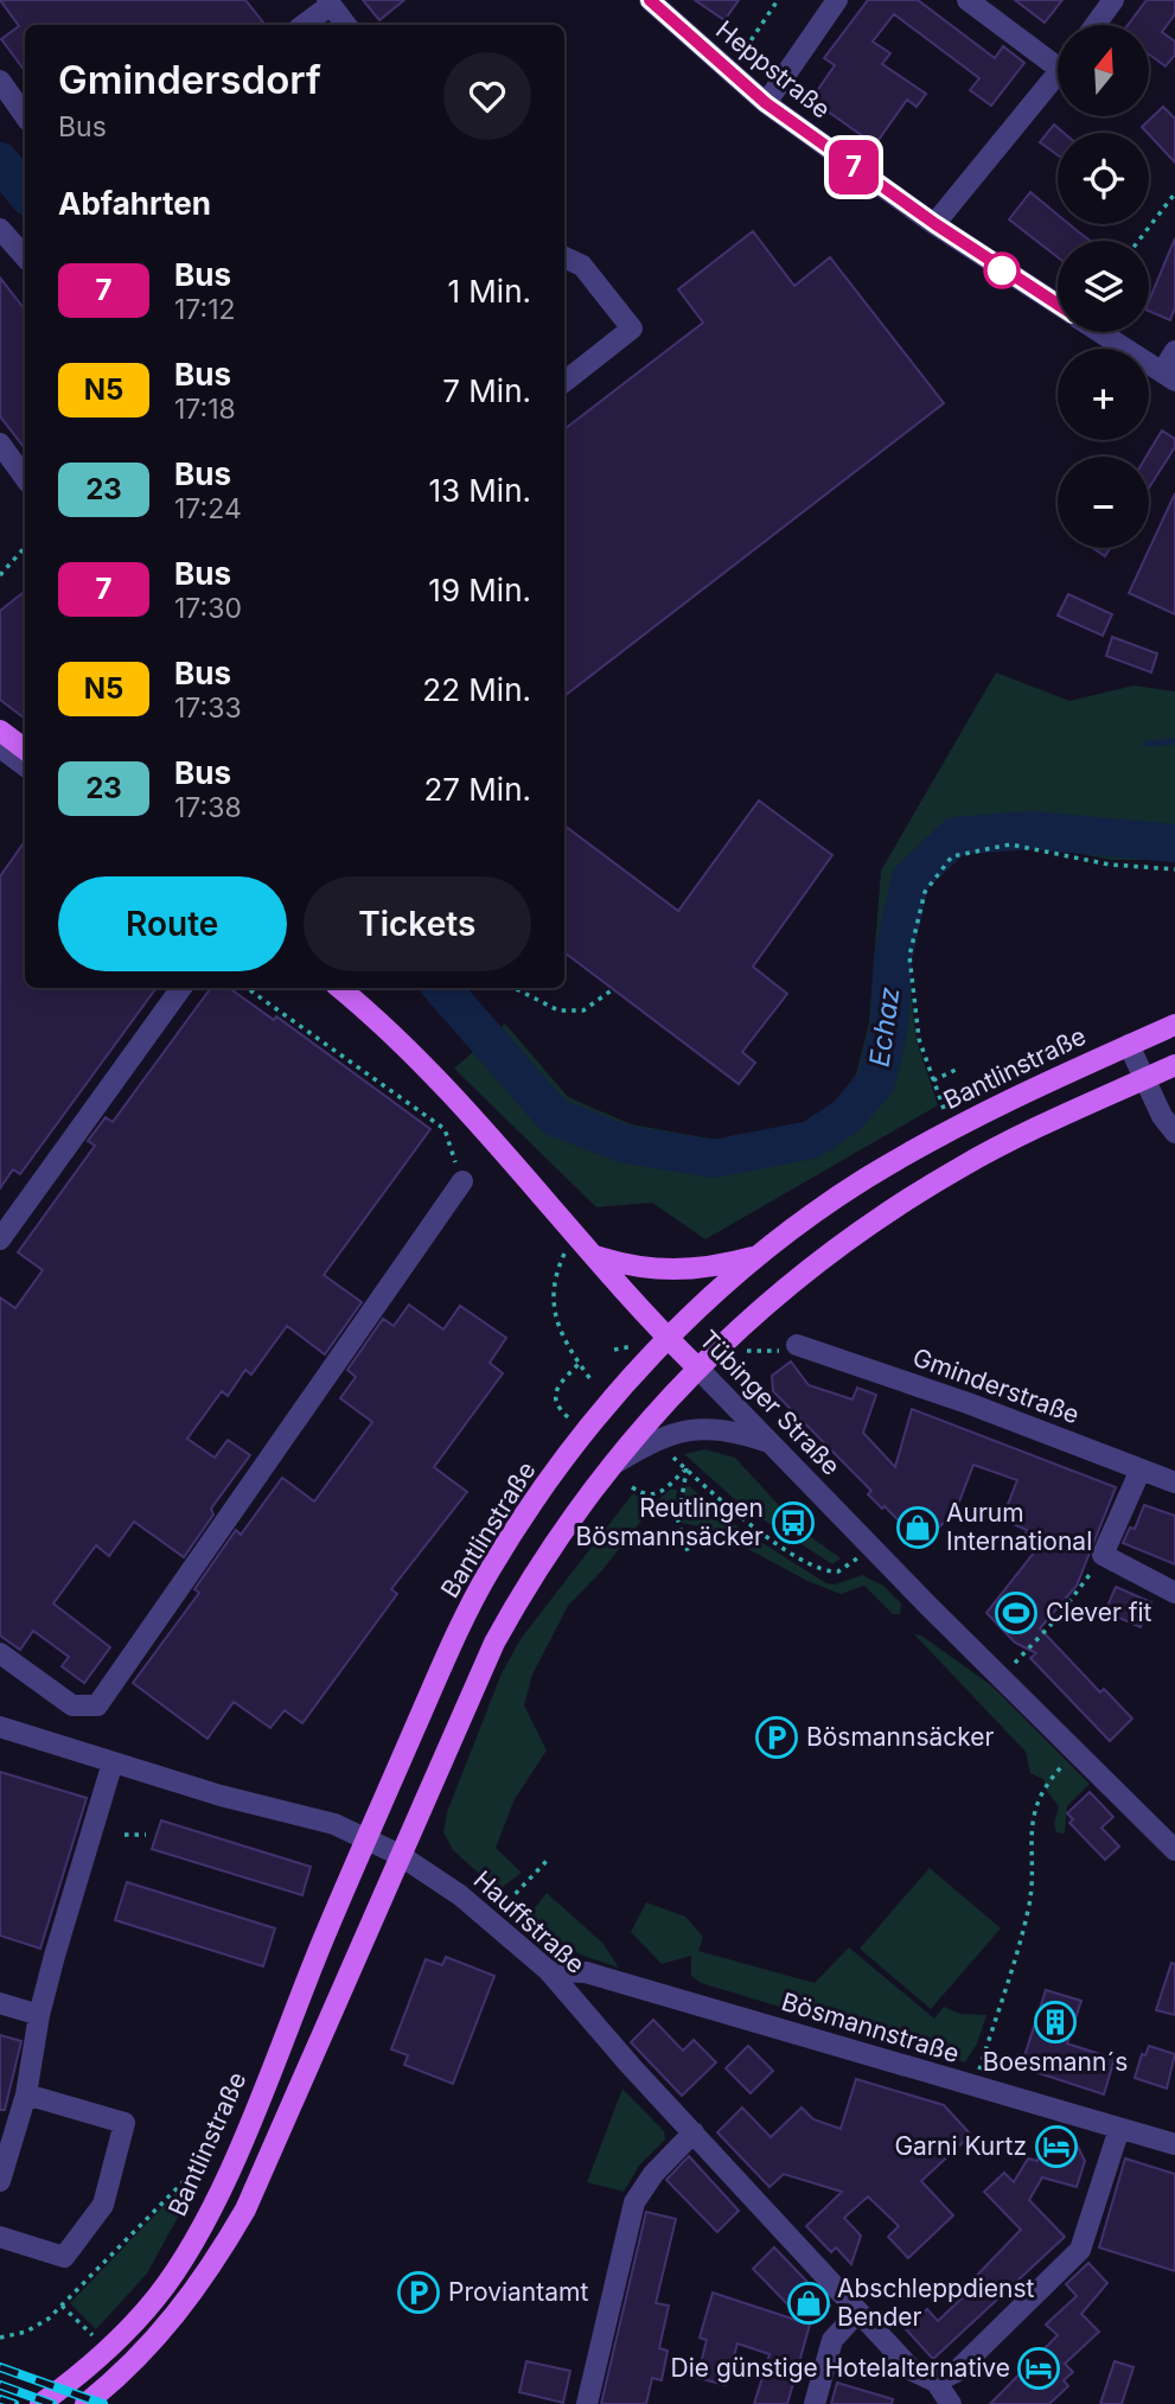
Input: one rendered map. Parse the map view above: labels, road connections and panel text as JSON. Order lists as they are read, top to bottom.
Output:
{
  "streets": {
    "main road": ["Bantlinstraße", "Tübinger Straße"],
    "street": [
      "Heppstraße",
      "Gminderstraße",
      "Hauffstraße",
      "Bösmannstraße"
    ]
  },
  "crossings": [
    ["Bantlinstraße", "Tübinger Straße"],
    ["Bantlinstraße", "Hauffstraße"],
    ["Hauffstraße", "Bösmannstraße"]
  ],
  "water": ["Echaz"],
  "places": {
    "bus stop": ["Reutlingen Bösmannsäcker"],
    "shop": ["Aurum International", "Abschleppdienst Bender"],
    "sports": ["Clever fit"],
    "parking": ["Bösmannsäcker", "Proviantamt"],
    "building": ["Boesmann´s"],
    "hotel": ["Garni Kurtz", "Die günstige Hotelalternative"]
  },
  "lines": ["bus line 7"],
  "north": "top",
  "page": {
    "on_map": "7",
    "map_buttons": ["+", "−"],
    "heading": [
      ["Gmindersdorf", "Bus"],
      "Abfahrten"
    ],
    "list": [
      {
        "mark": "7",
        "name": "Bus",
        "note": "17:12",
        "value": "1 Min."
      },
      {
        "mark": "N5",
        "name": "Bus",
        "note": "17:18",
        "value": "7 Min."
      },
      {
        "mark": "23",
        "name": "Bus",
        "note": "17:24",
        "value": "13 Min."
      },
      {
        "mark": "7",
        "name": "Bus",
        "note": "17:30",
        "value": "19 Min."
      },
      {
        "mark": "N5",
        "name": "Bus",
        "note": "17:33",
        "value": "22 Min."
      },
      {
        "mark": "23",
        "name": "Bus",
        "note": "17:38",
        "value": "27 Min."
      }
    ],
    "buttons": ["Route", "Tickets"]
  }
}
